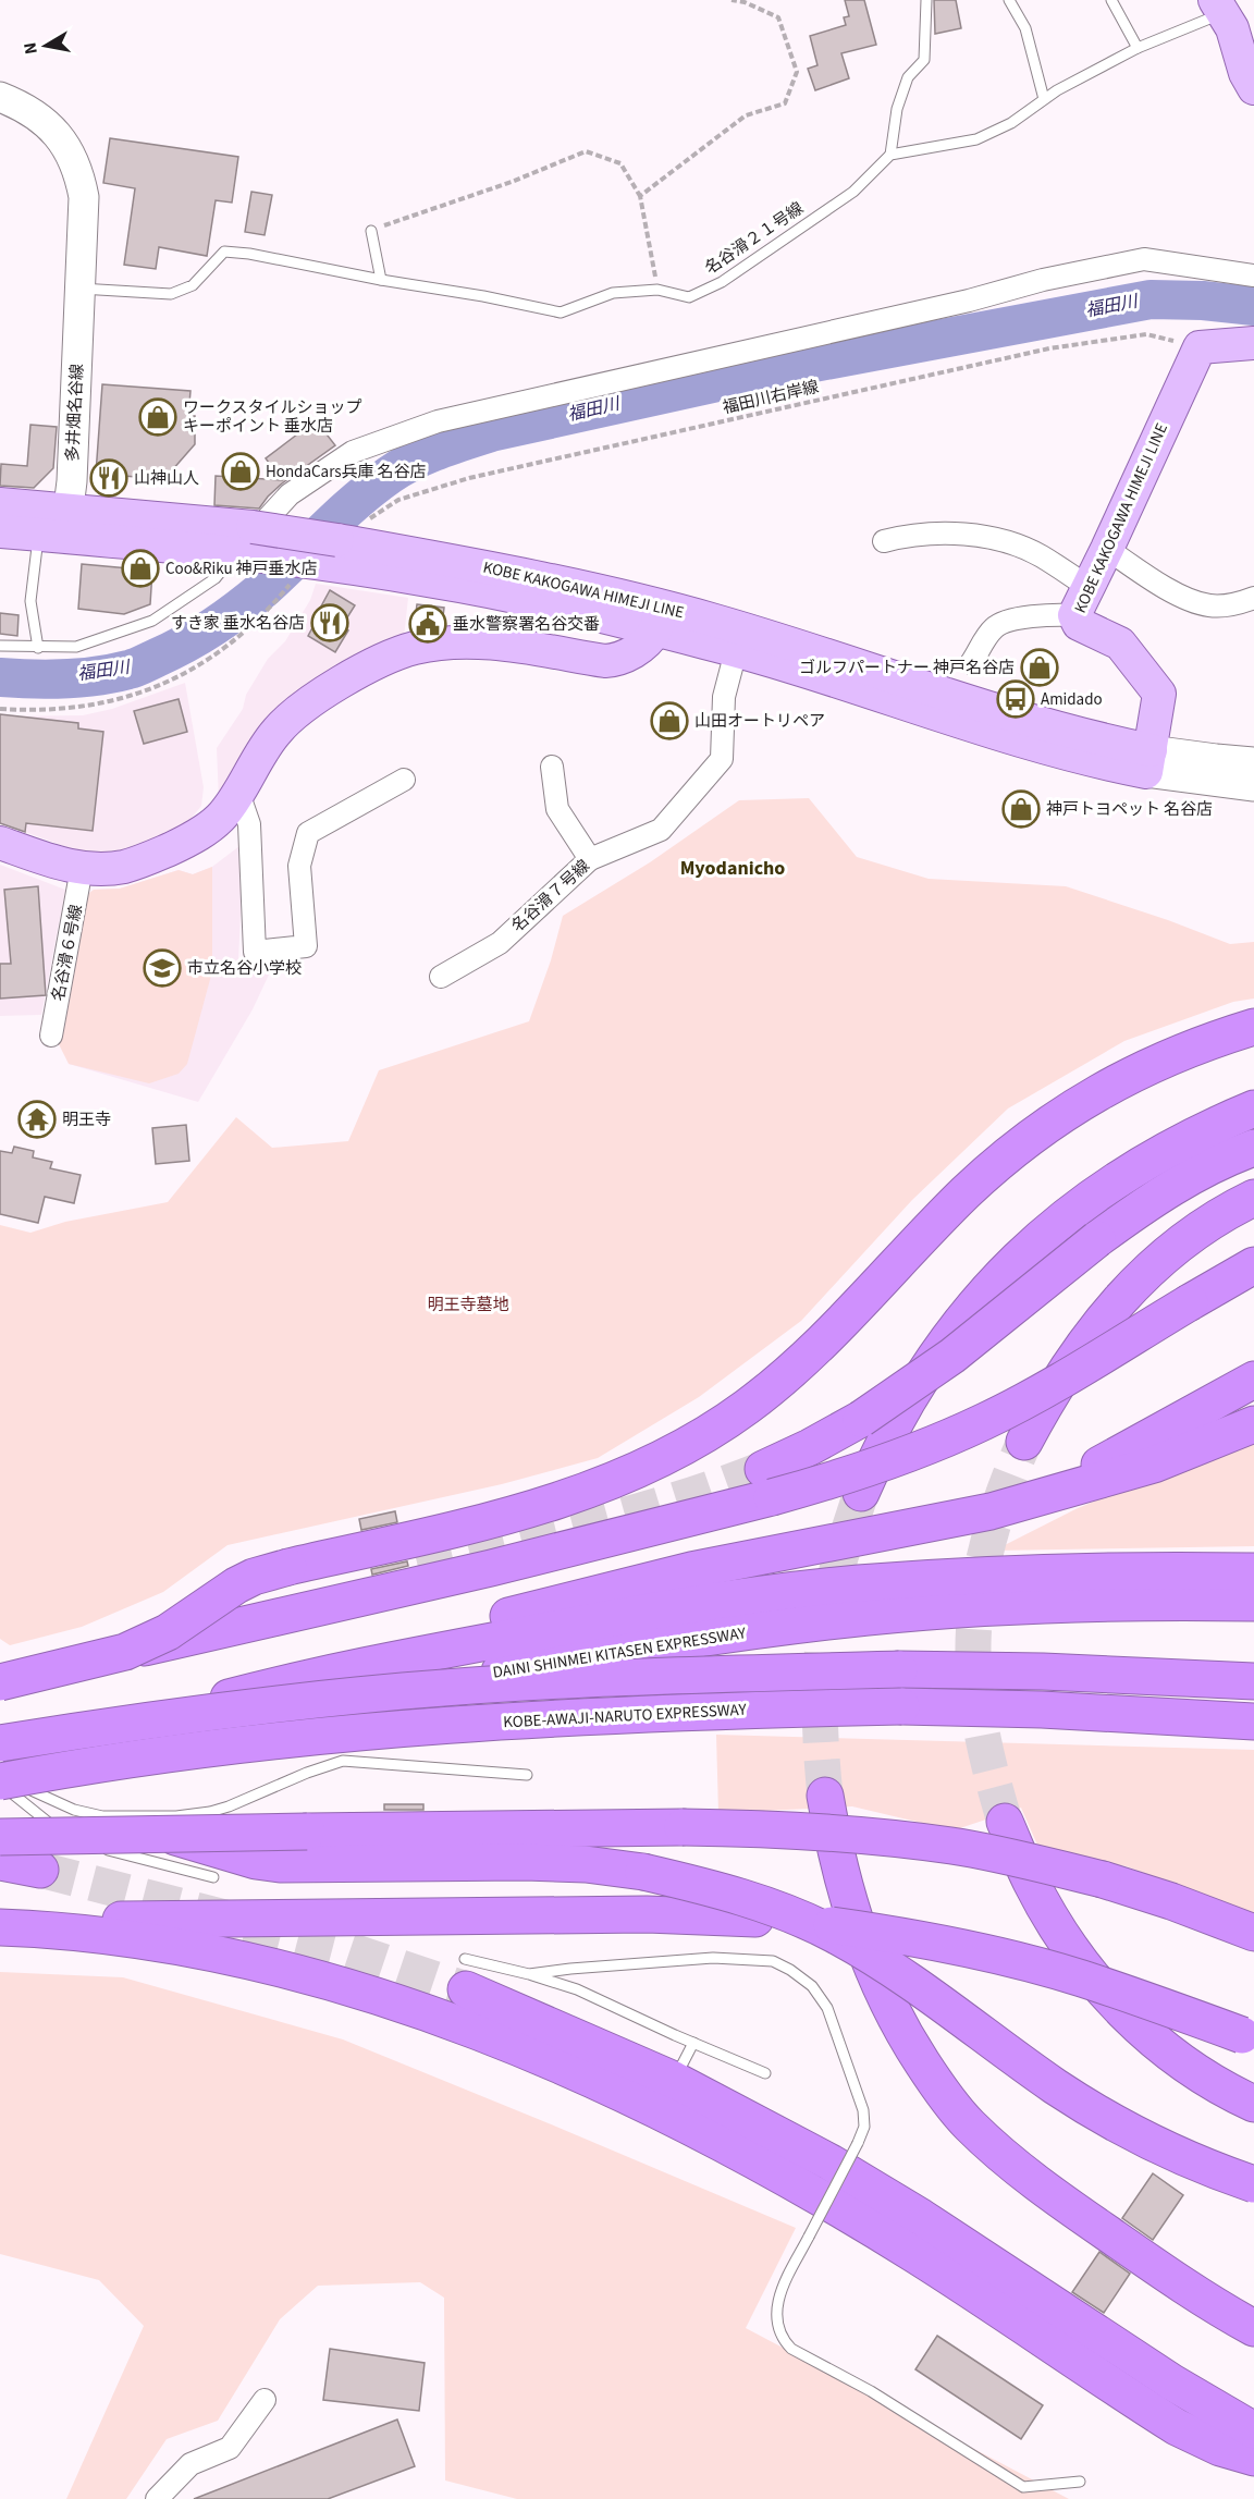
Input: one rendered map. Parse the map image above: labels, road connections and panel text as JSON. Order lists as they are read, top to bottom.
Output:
{
  "streets": {
    "highway": ["DAINI SHINMEI KITASEN EXPRESSWAY", "KOBE-AWAJI-NARUTO EXPRESSWAY"],
    "main road": ["KOBE KAKOGAWA HIMEJI LINE"],
    "street": ["多井畑名谷線", "名谷滑７号線", "名谷滑６号線"],
    "lane": ["名谷滑２１号線"],
    "path": ["福田川右岸線"]
  },
  "crossings": [
    ["名谷滑２１号線", "多井畑名谷線"],
    ["福田川右岸線", "KOBE KAKOGAWA HIMEJI LINE"],
    ["多井畑名谷線", "KOBE KAKOGAWA HIMEJI LINE"],
    ["KOBE KAKOGAWA HIMEJI LINE", "名谷滑７号線"],
    ["KOBE KAKOGAWA HIMEJI LINE", "名谷滑６号線"]
  ],
  "districts": ["Myodanicho"],
  "water": ["福田川"],
  "parks": ["明王寺墓地"],
  "places": {
    "shop": [
      "ワークスタイルショップ キーポイント 垂水店",
      "HondaCars兵庫 名谷店",
      "Coo&Riku 神戸垂水店",
      "ゴルフパートナー 神戸名谷店",
      "山田オートリペア",
      "神戸トヨペット 名谷店"
    ],
    "restaurant": ["山神山人", "すき家 垂水名谷店"],
    "public building": ["垂水警察署名谷交番"],
    "bus stop": ["Amidado"],
    "school or university": ["市立名谷小学校"],
    "temple": ["明王寺"]
  },
  "north": "left"
}
